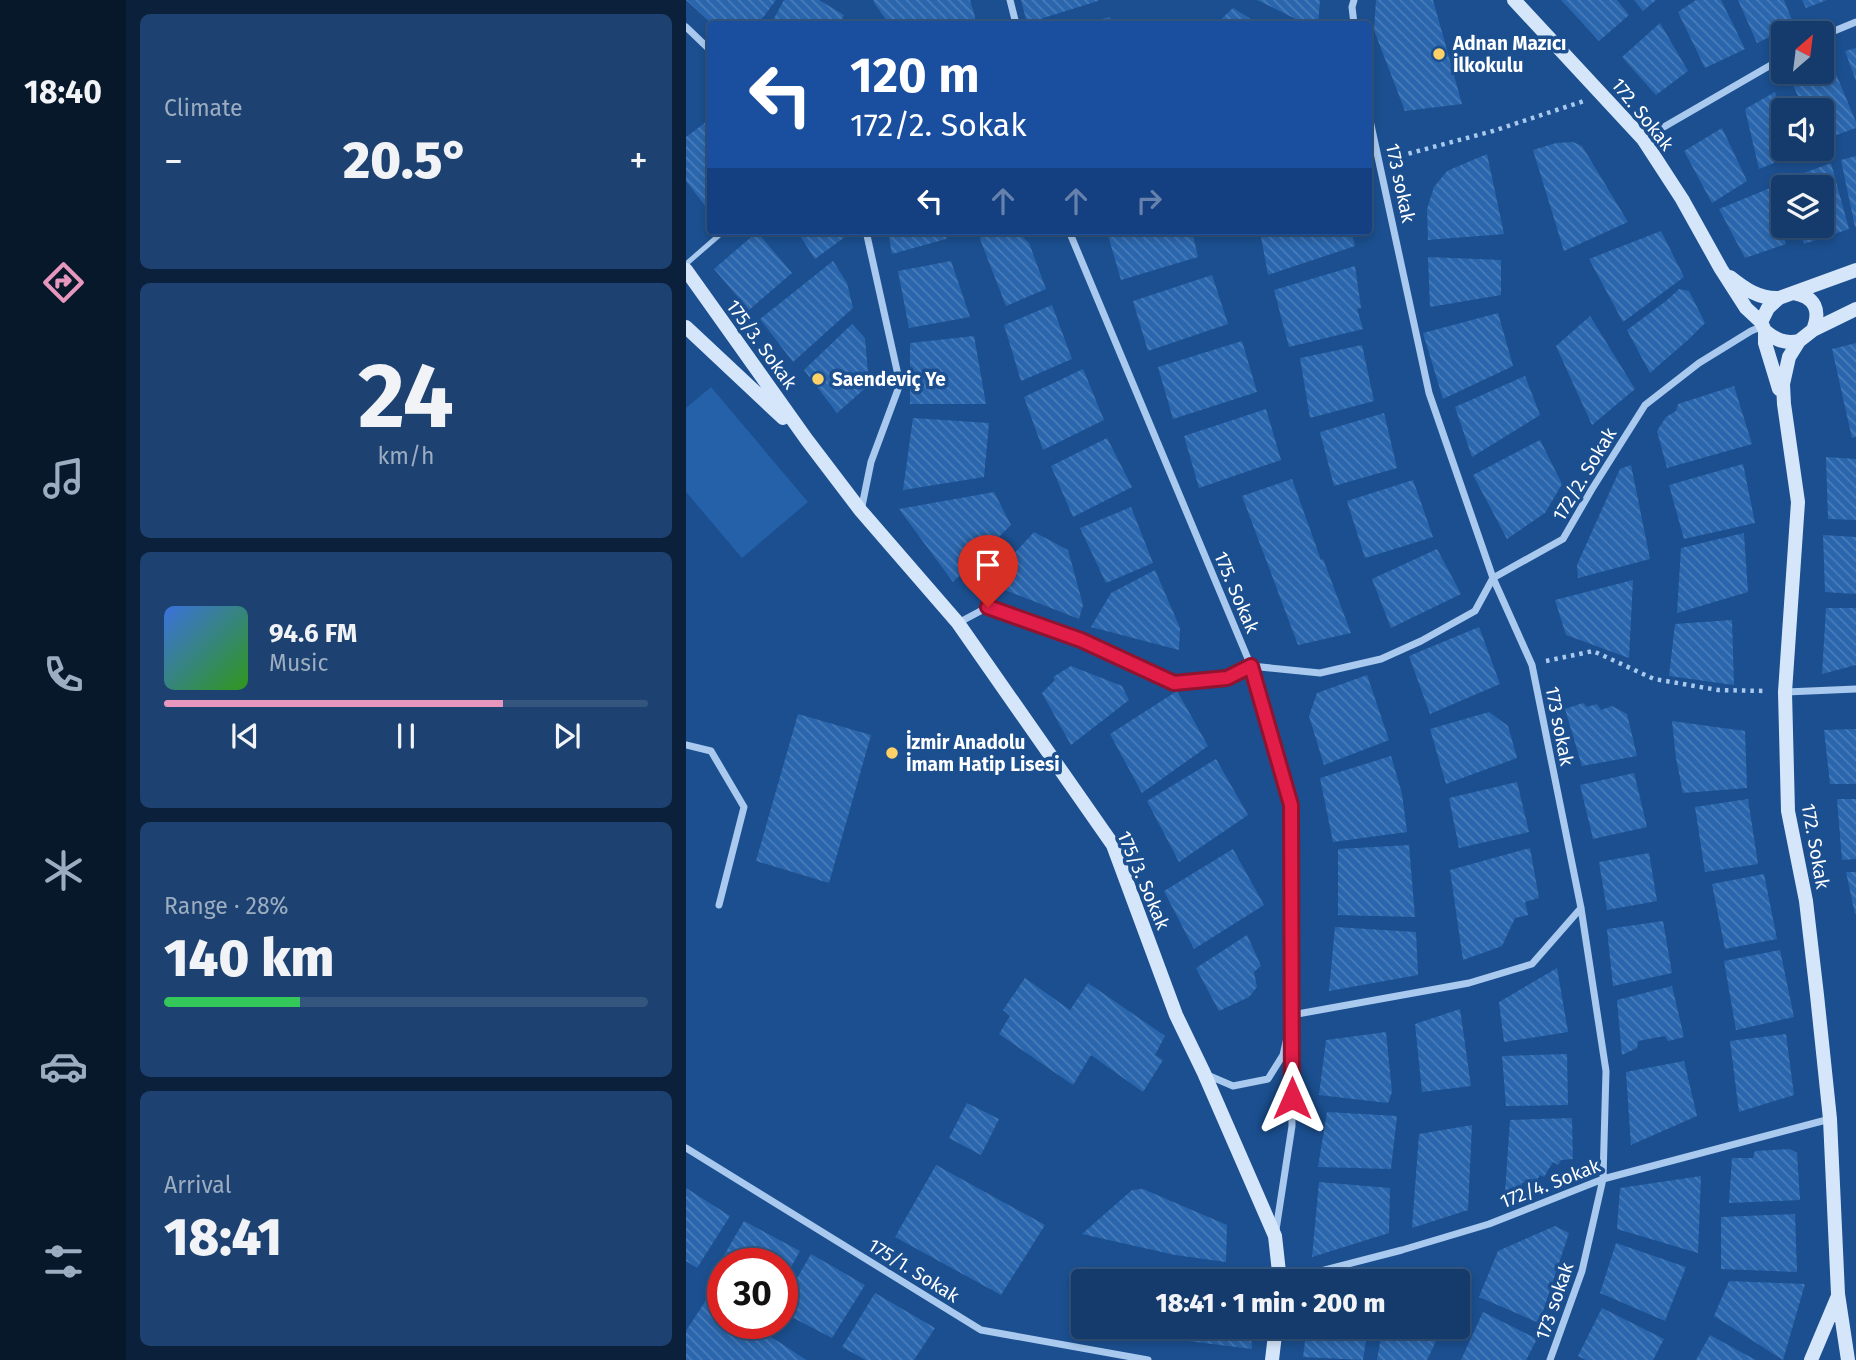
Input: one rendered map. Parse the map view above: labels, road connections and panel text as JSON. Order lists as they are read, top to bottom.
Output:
{
  "streets": {
    "main road": ["172. Sokak", "175/3. Sokak"],
    "street": [
      "173 sokak",
      "172/2. Sokak",
      "175. Sokak",
      "172/4. Sokak",
      "175/1. Sokak"
    ]
  },
  "crossings": [
    ["172. Sokak", "172/2. Sokak"],
    ["172. Sokak", "172/4. Sokak"],
    ["173 sokak", "172/2. Sokak"],
    ["173 sokak", "172/4. Sokak"],
    ["175/3. Sokak", "175. Sokak"]
  ],
  "places": ["Adnan Mazıcı İlkokulu", "Saendeviç Ye", "İzmir Anadolu İmam Hatip Lisesi"],
  "north": "top right",
  "page": {
    "tabs": "18:40",
    "tile": [
      "Climate",
      ["24", "km/h"],
      ["Range · 28%", "140 km"],
      ["Arrival", "18:41"]
    ],
    "turn": ["120 m", "172/2. Sokak"],
    "heat": ["−", "20.5°", "+"],
    "song": ["94.6 FM", "Music"],
    "limit": "30",
    "trip": "18:41 · 1 min · 200 m"
  }
}
